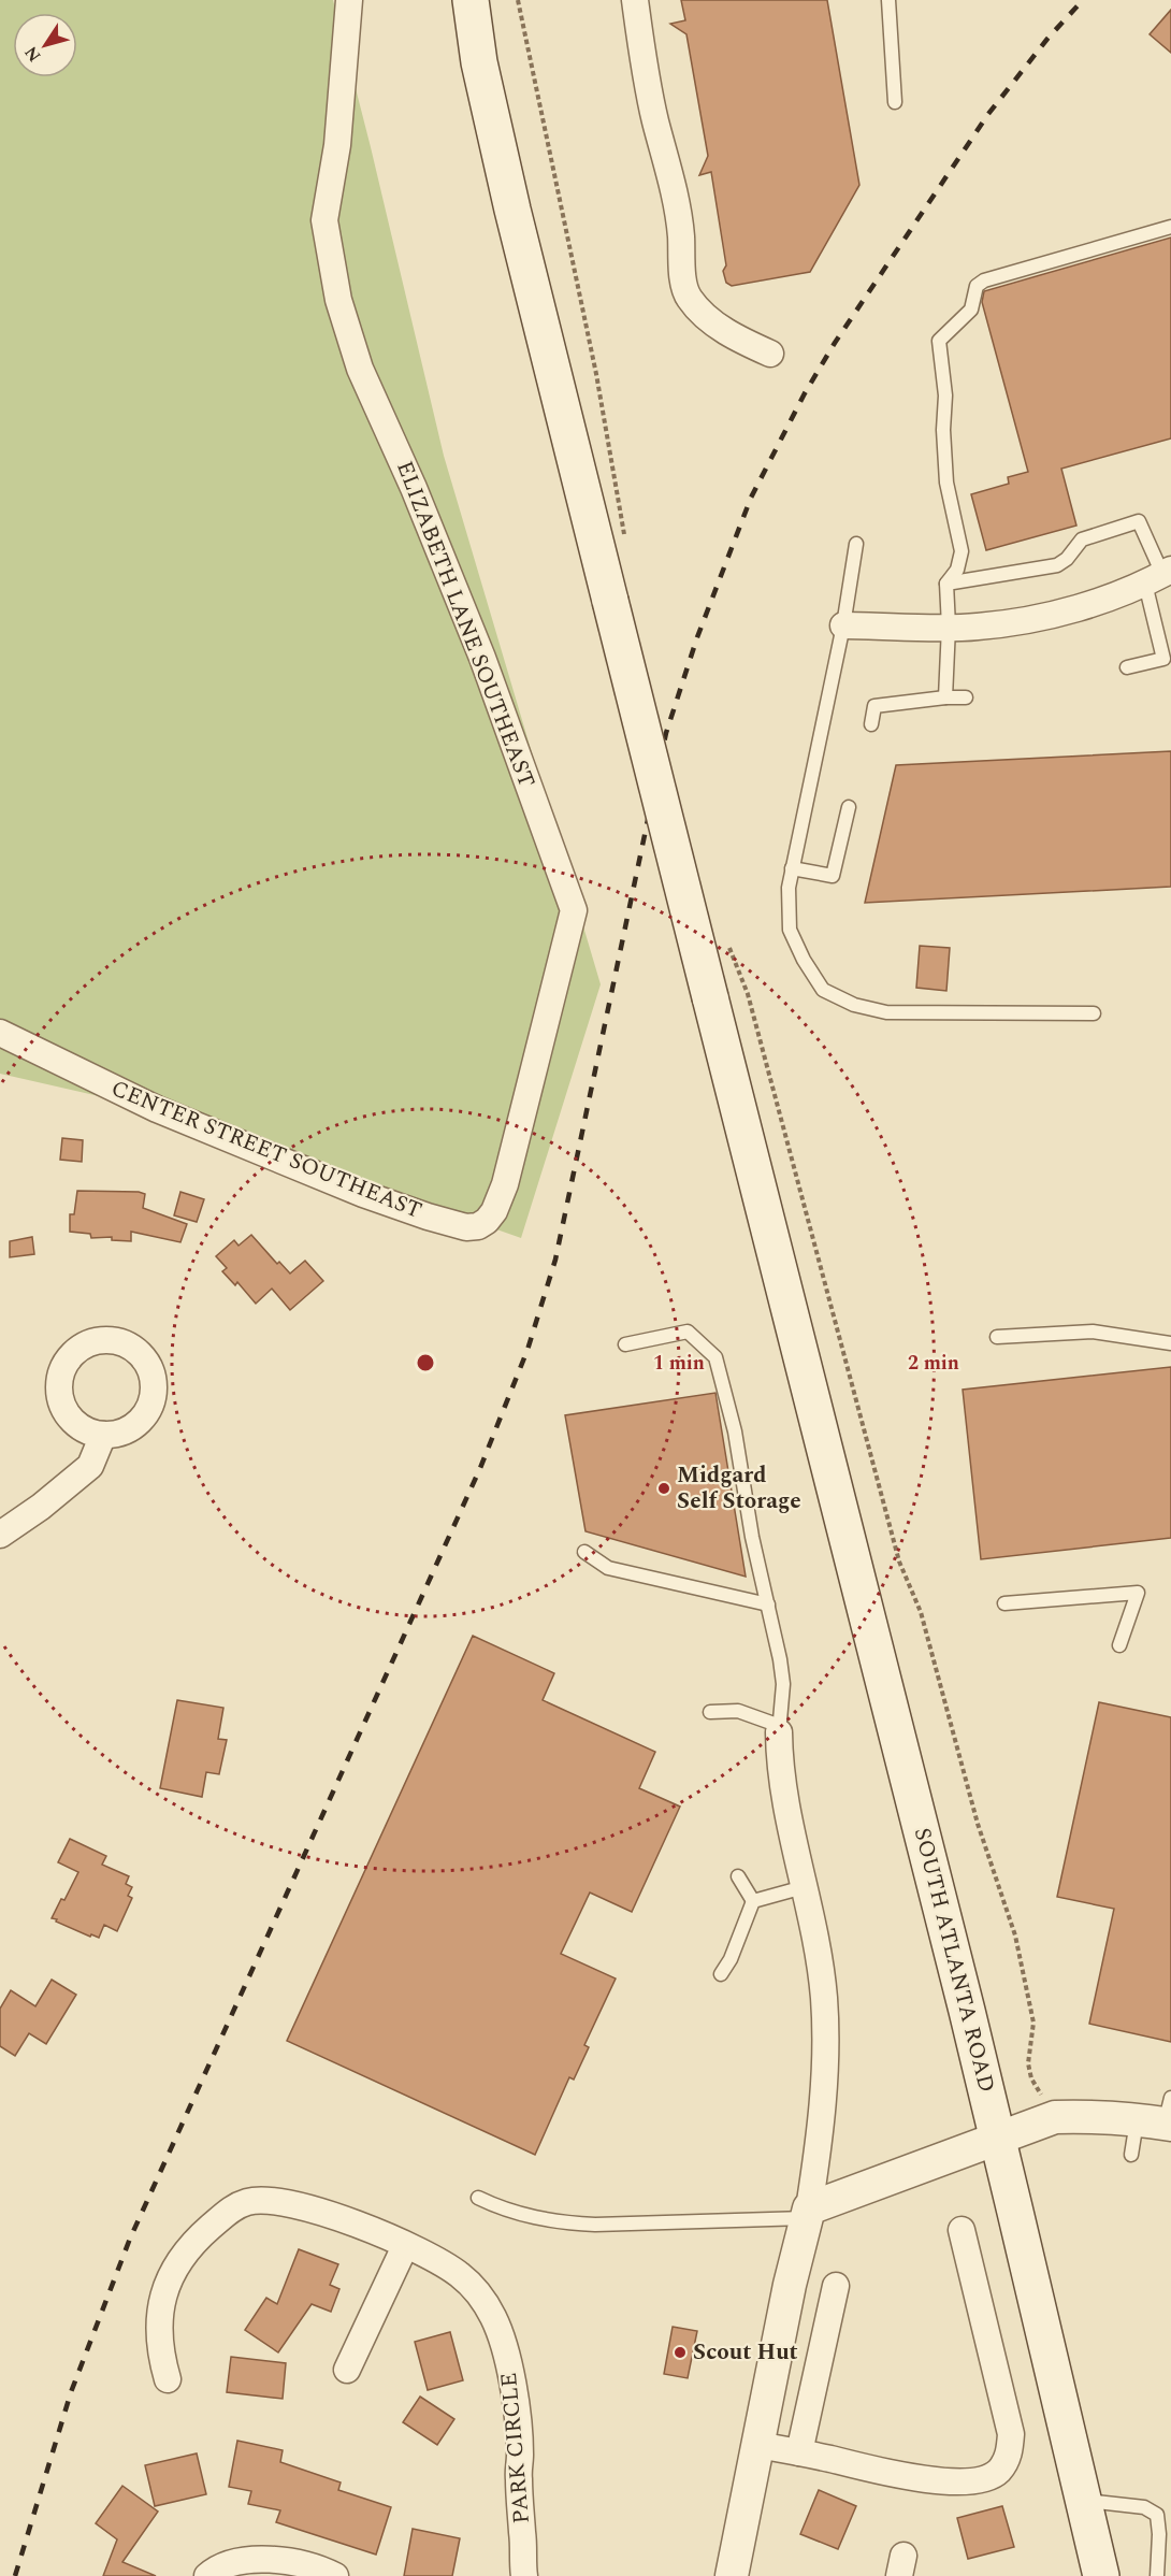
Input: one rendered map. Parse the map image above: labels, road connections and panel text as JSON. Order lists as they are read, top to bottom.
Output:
{
  "streets": {
    "main road": ["SOUTH ATLANTA ROAD"],
    "street": ["ELIZABETH LANE SOUTHEAST", "CENTER STREET SOUTHEAST", "PARK CIRCLE"]
  },
  "crossings": [
    ["ELIZABETH LANE SOUTHEAST", "CENTER STREET SOUTHEAST"]
  ],
  "places": ["Midgard Self Storage", "Scout Hut"],
  "north": "bottom left",
  "rings": ["1 min", "2 min"]
}
